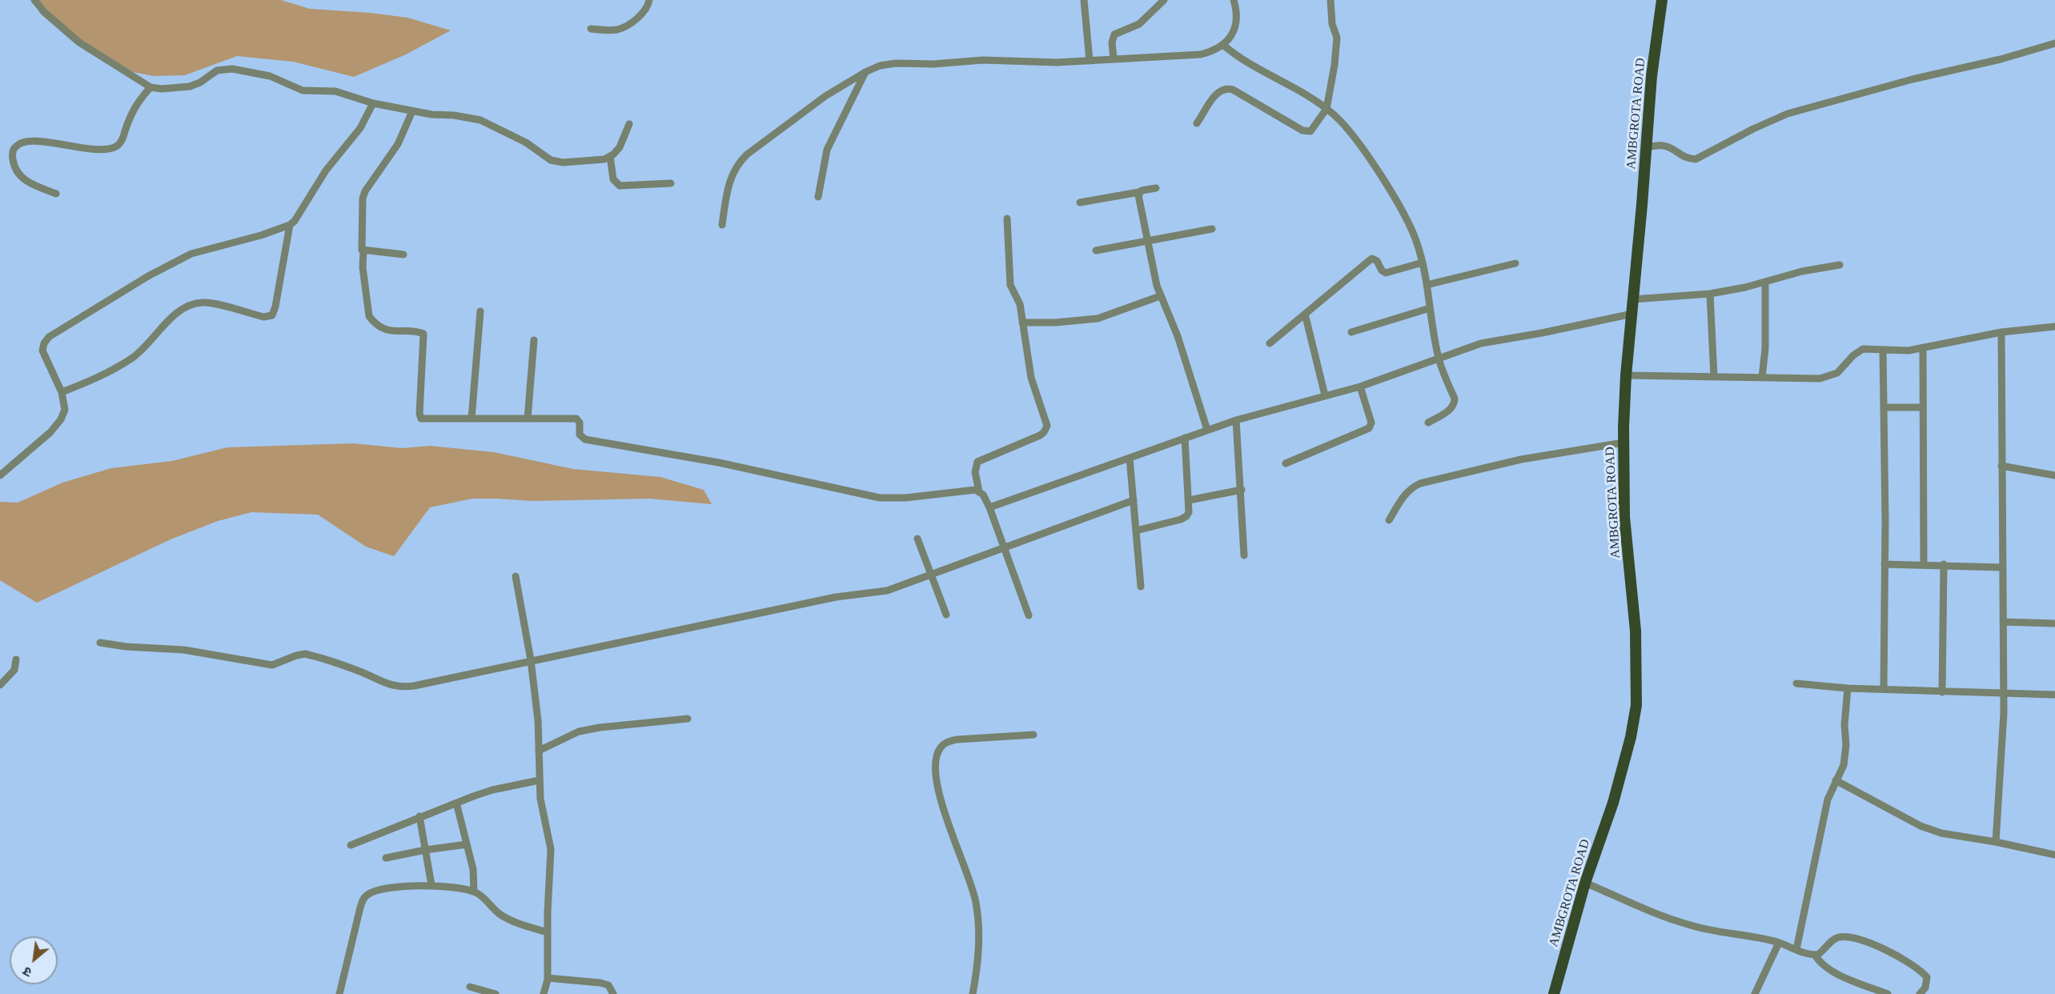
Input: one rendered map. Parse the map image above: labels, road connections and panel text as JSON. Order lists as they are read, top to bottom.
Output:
{
  "streets": {
    "main road": ["AMBGROTA ROAD"]
  },
  "north": "bottom left"
}
